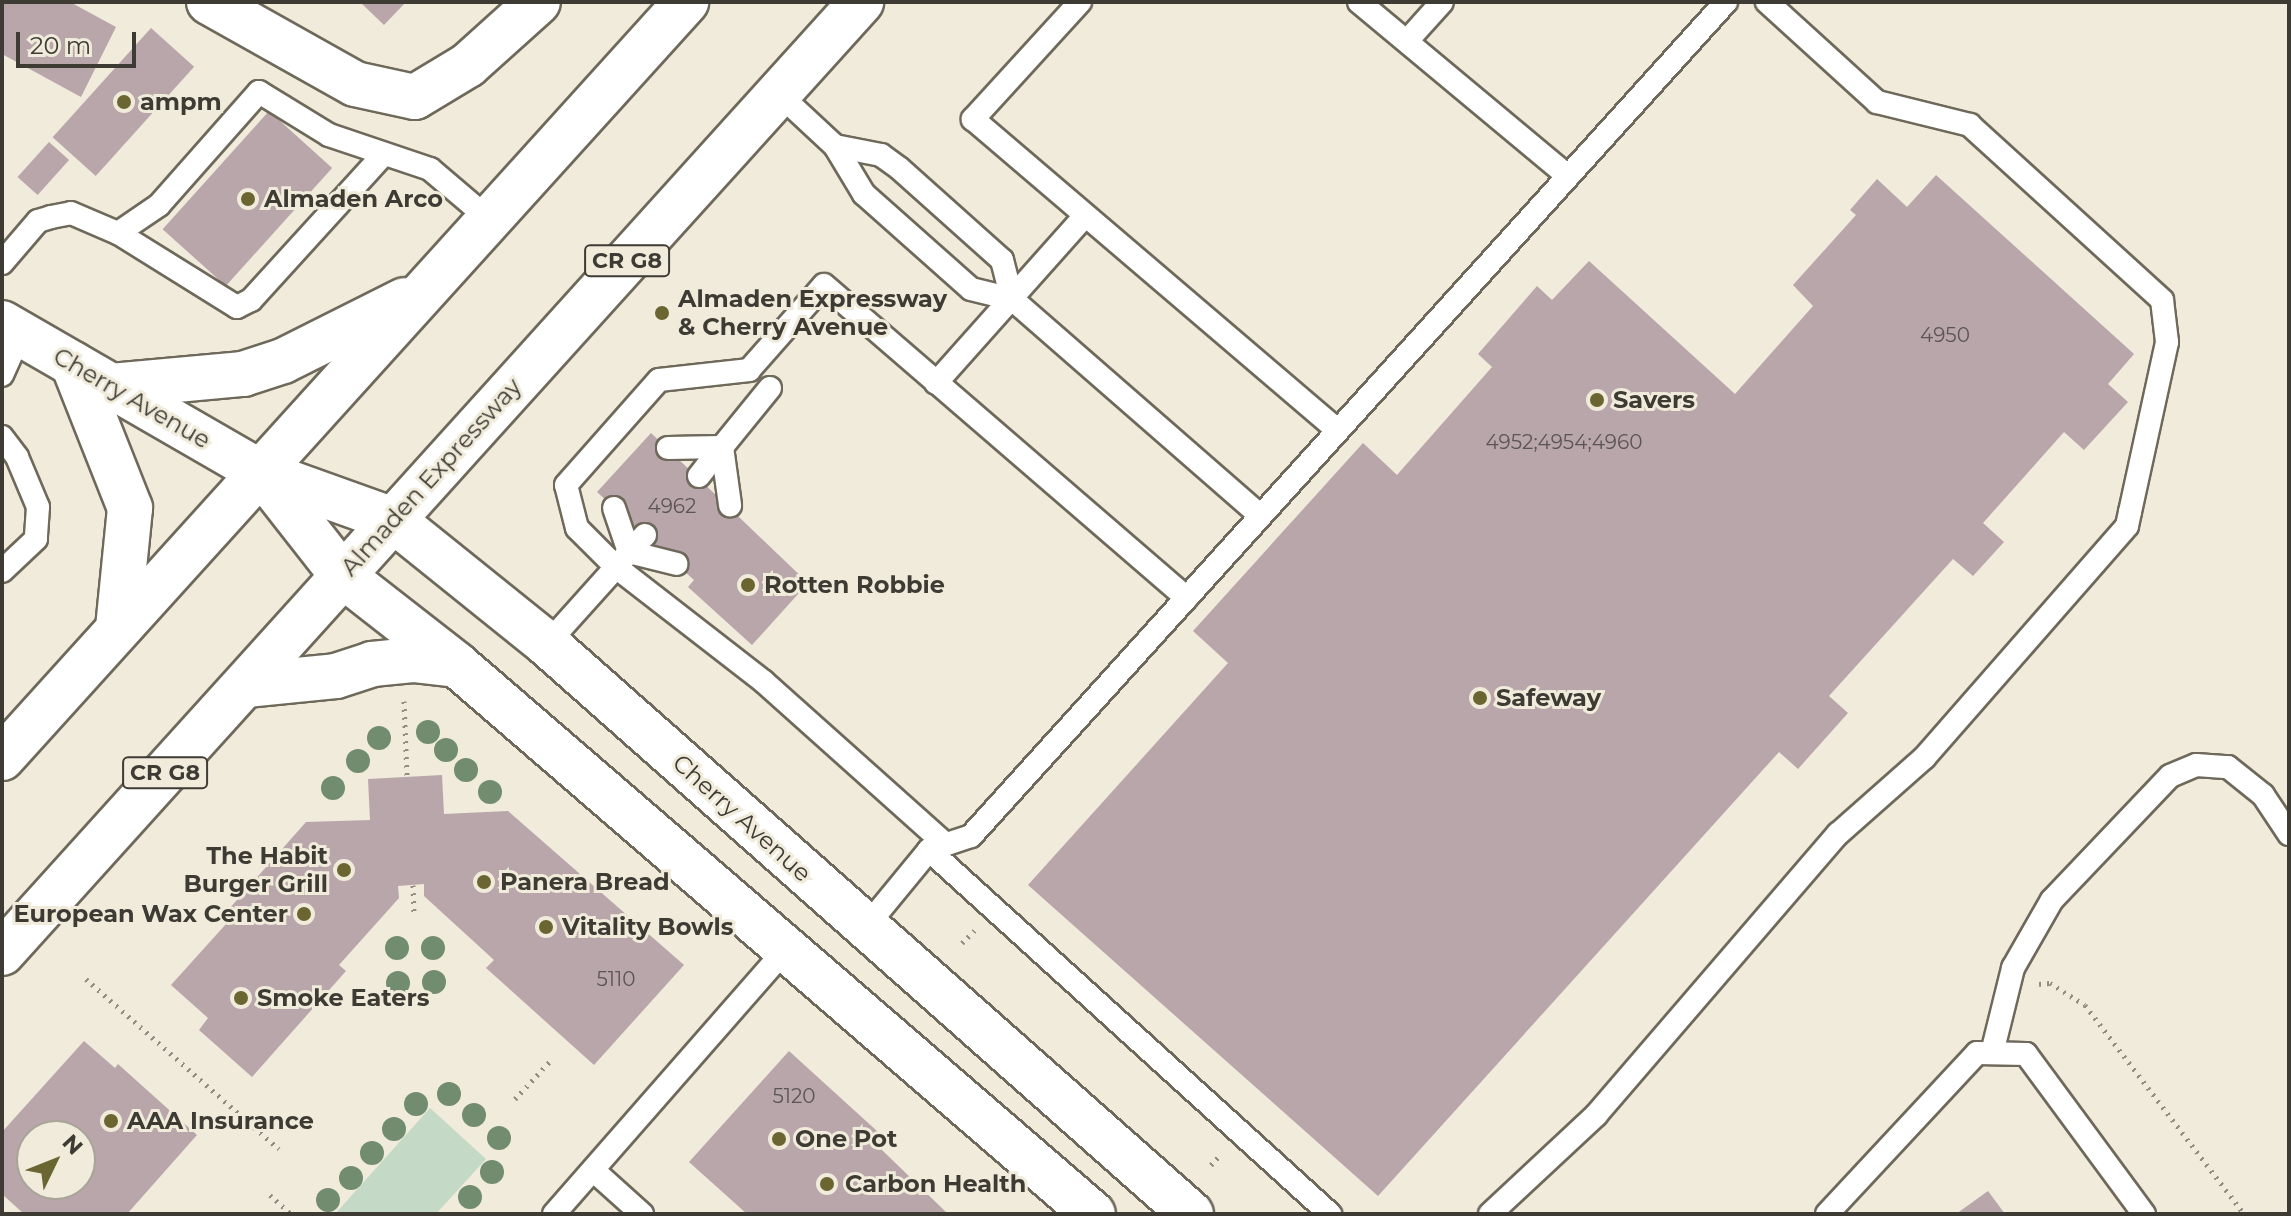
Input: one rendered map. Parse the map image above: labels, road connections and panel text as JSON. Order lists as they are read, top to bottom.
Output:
{
  "streets": {
    "main road": ["CR G8", "Cherry Avenue", "Almaden Expressway"]
  },
  "crossings": [
    ["Cherry Avenue", "Almaden Expressway"]
  ],
  "places": [
    "ampm",
    "Almaden Arco",
    "Almaden Expressway & Cherry Avenue",
    "Savers",
    "Rotten Robbie",
    "Safeway",
    "The Habit Burger Grill",
    "Panera Bread",
    "European Wax Center",
    "Vitality Bowls",
    "Smoke Eaters",
    "AAA Insurance",
    "One Pot",
    "Carbon Health"
  ],
  "house_numbers": [
    "4950",
    "4952;4954;4960",
    "4962",
    "5110",
    "5120"
  ],
  "scale_bar": "20 m",
  "north": "top right"
}
